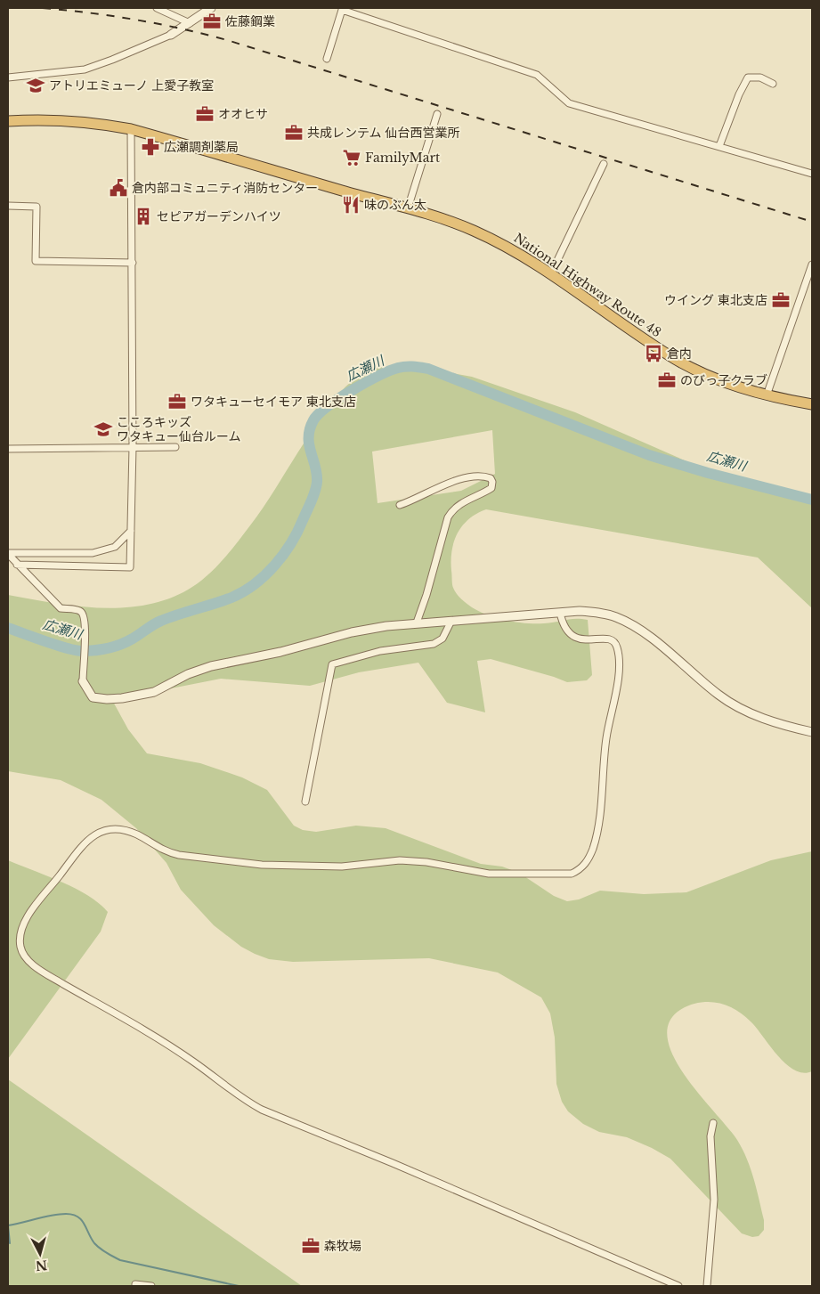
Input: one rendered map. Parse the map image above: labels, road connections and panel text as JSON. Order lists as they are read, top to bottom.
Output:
{
  "streets": {
    "highway": ["National Highway Route 48"]
  },
  "water": ["広瀬川"],
  "places": {
    "office": [
      "佐藤鋼業",
      "オオヒサ",
      "共成レンテム 仙台西営業所",
      "ウイング 東北支店",
      "のびっ子クラブ",
      "ワタキューセイモア 東北支店",
      "森牧場"
    ],
    "school or university": ["アトリエミューノ 上愛子教室", "こころキッズ ワタキュー仙台ルーム"],
    "pharmacy": ["広瀬調剤薬局"],
    "supermarket": ["FamilyMart"],
    "public building": ["倉内部コミュニティ消防センター"],
    "restaurant": ["味のぶん太"],
    "building": ["セピアガーデンハイツ"],
    "bus stop": ["倉内"]
  },
  "north": "bottom"
}
